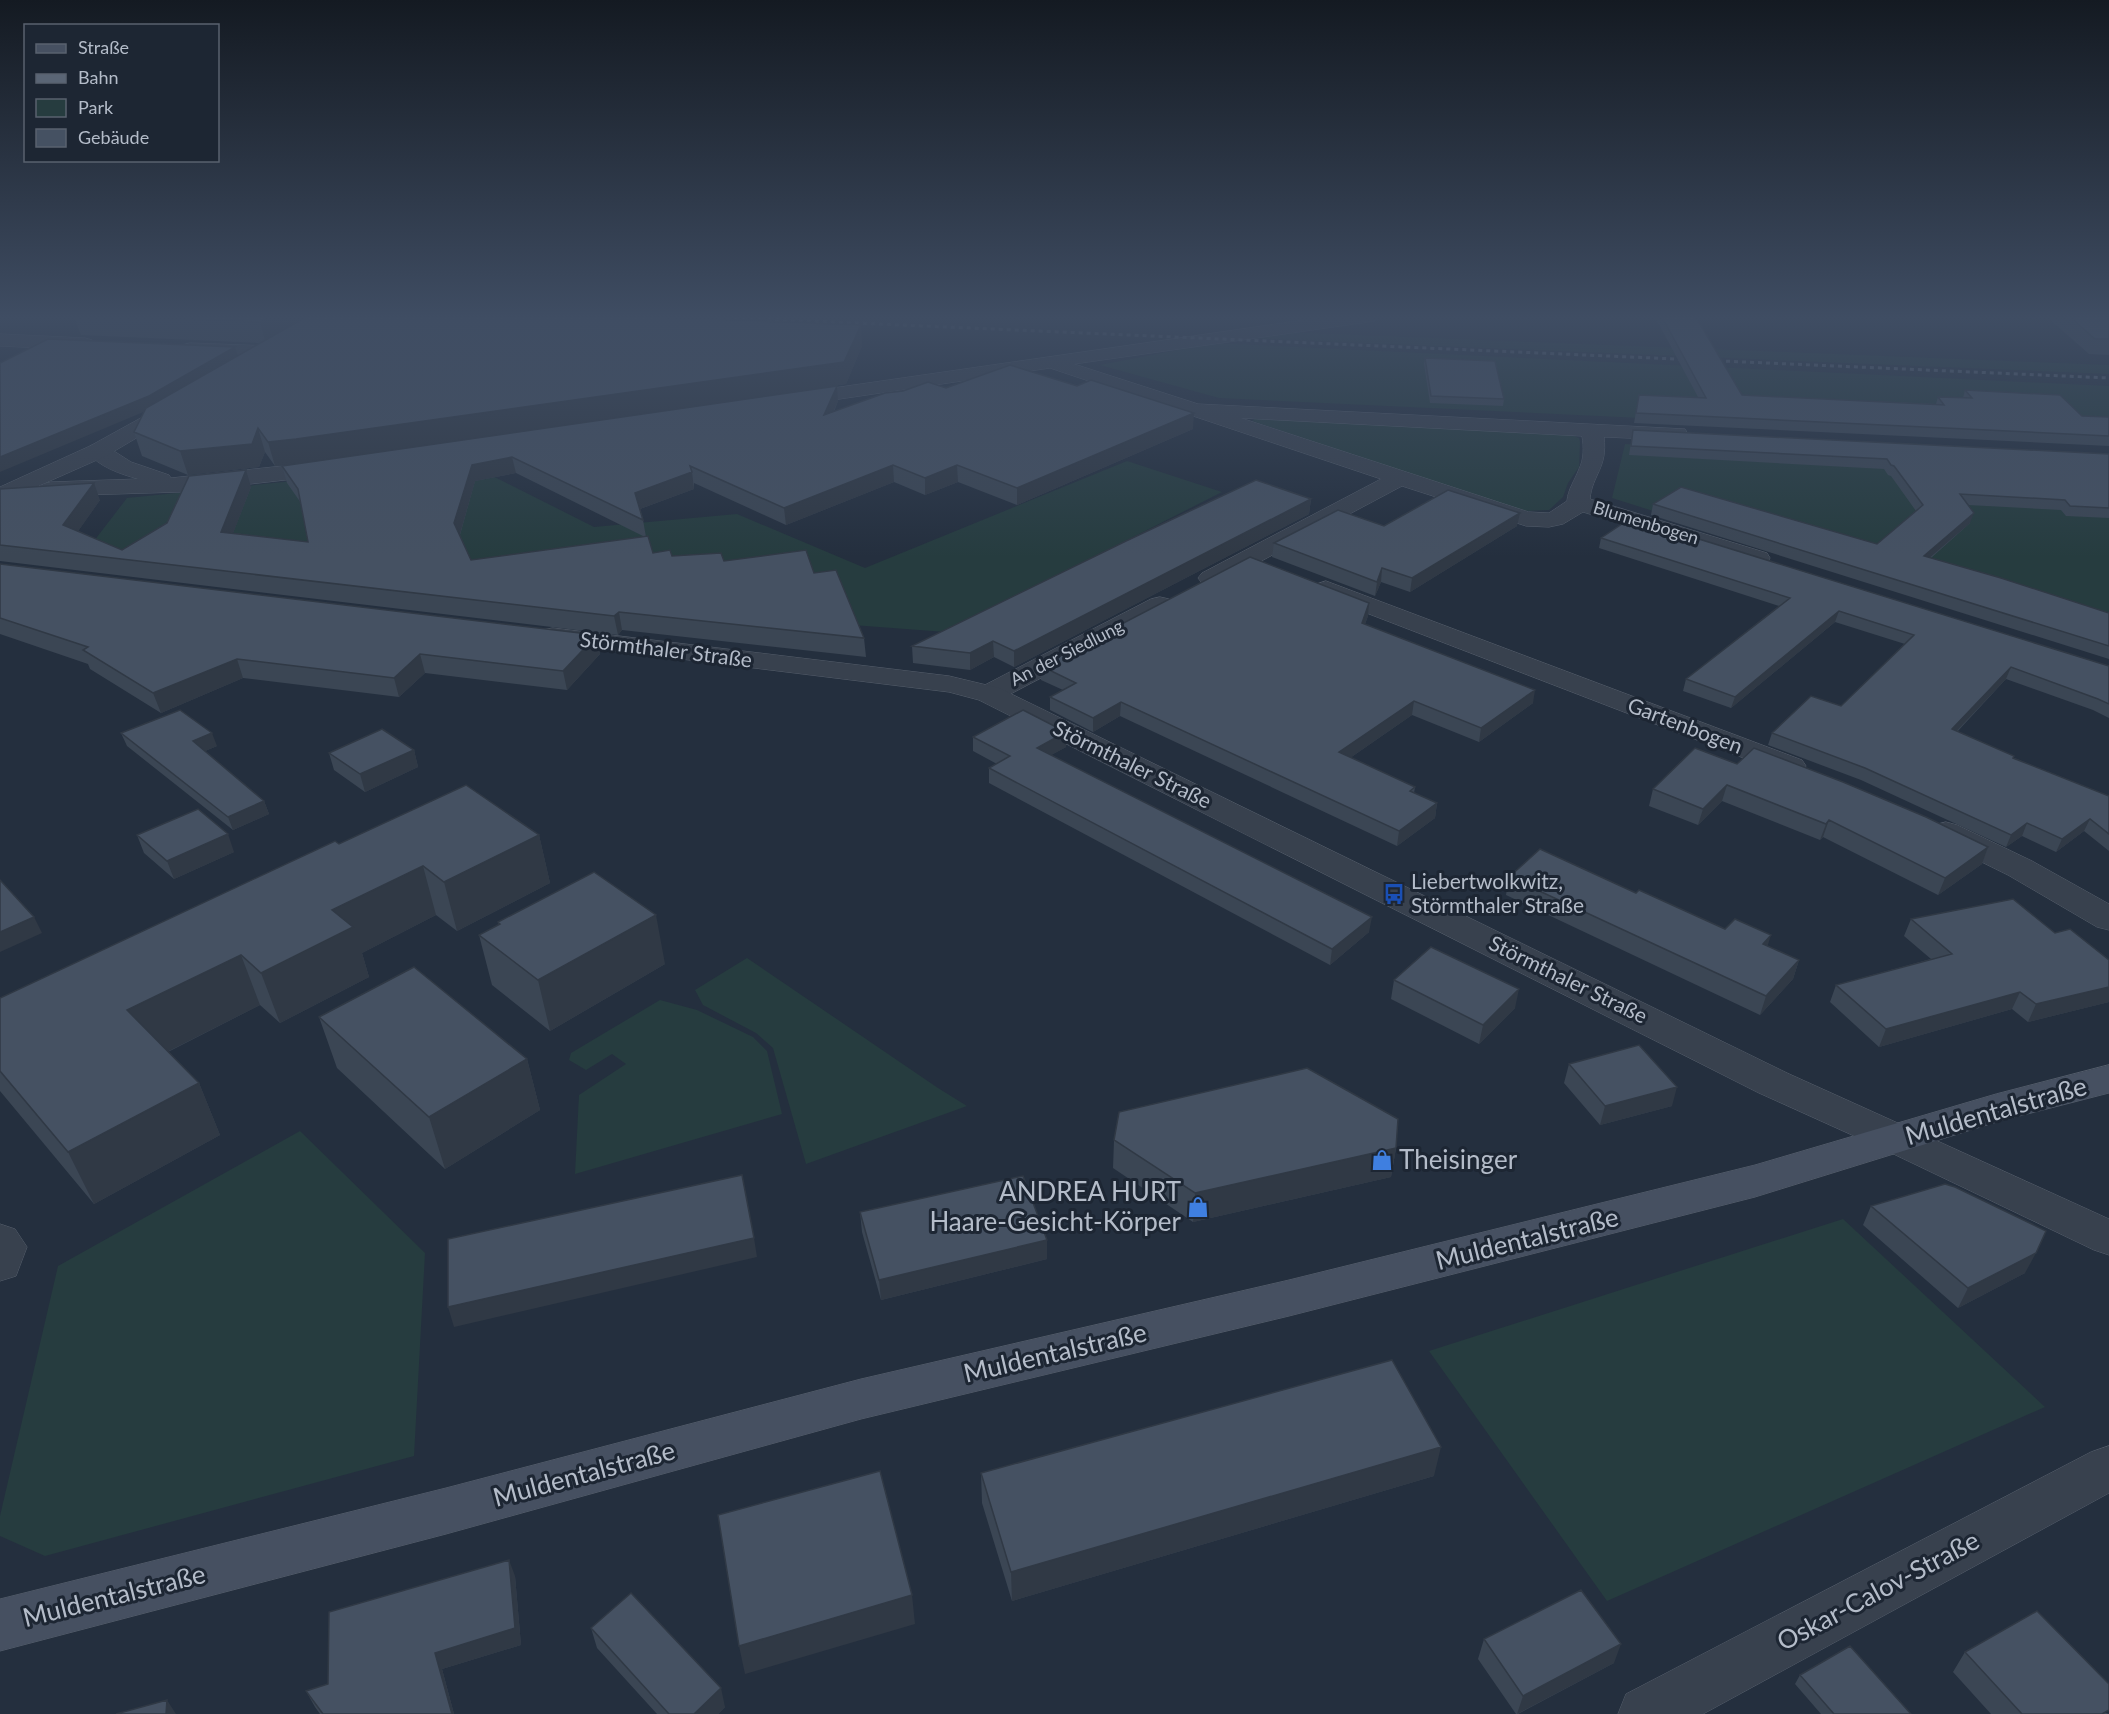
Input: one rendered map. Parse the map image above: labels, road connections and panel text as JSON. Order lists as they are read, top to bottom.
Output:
{
  "streets": {
    "main road": ["Muldentalstraße"],
    "street": [
      "Blumenbogen",
      "Störmthaler Straße",
      "An der Siedlung",
      "Gartenbogen",
      "Oskar-Calov-Straße"
    ]
  },
  "crossings": [
    ["Blumenbogen", "An der Siedlung"],
    ["Störmthaler Straße", "An der Siedlung"],
    ["Störmthaler Straße", "Muldentalstraße"],
    ["An der Siedlung", "Gartenbogen"]
  ],
  "places": {
    "bus stop": ["Liebertwolkwitz, Störmthaler Straße"],
    "shop": ["Theisinger", "ANDREA HURT Haare-Gesicht-Körper"]
  },
  "legend": [
    "Straße",
    "Bahn",
    "Park",
    "Gebäude"
  ]
}
